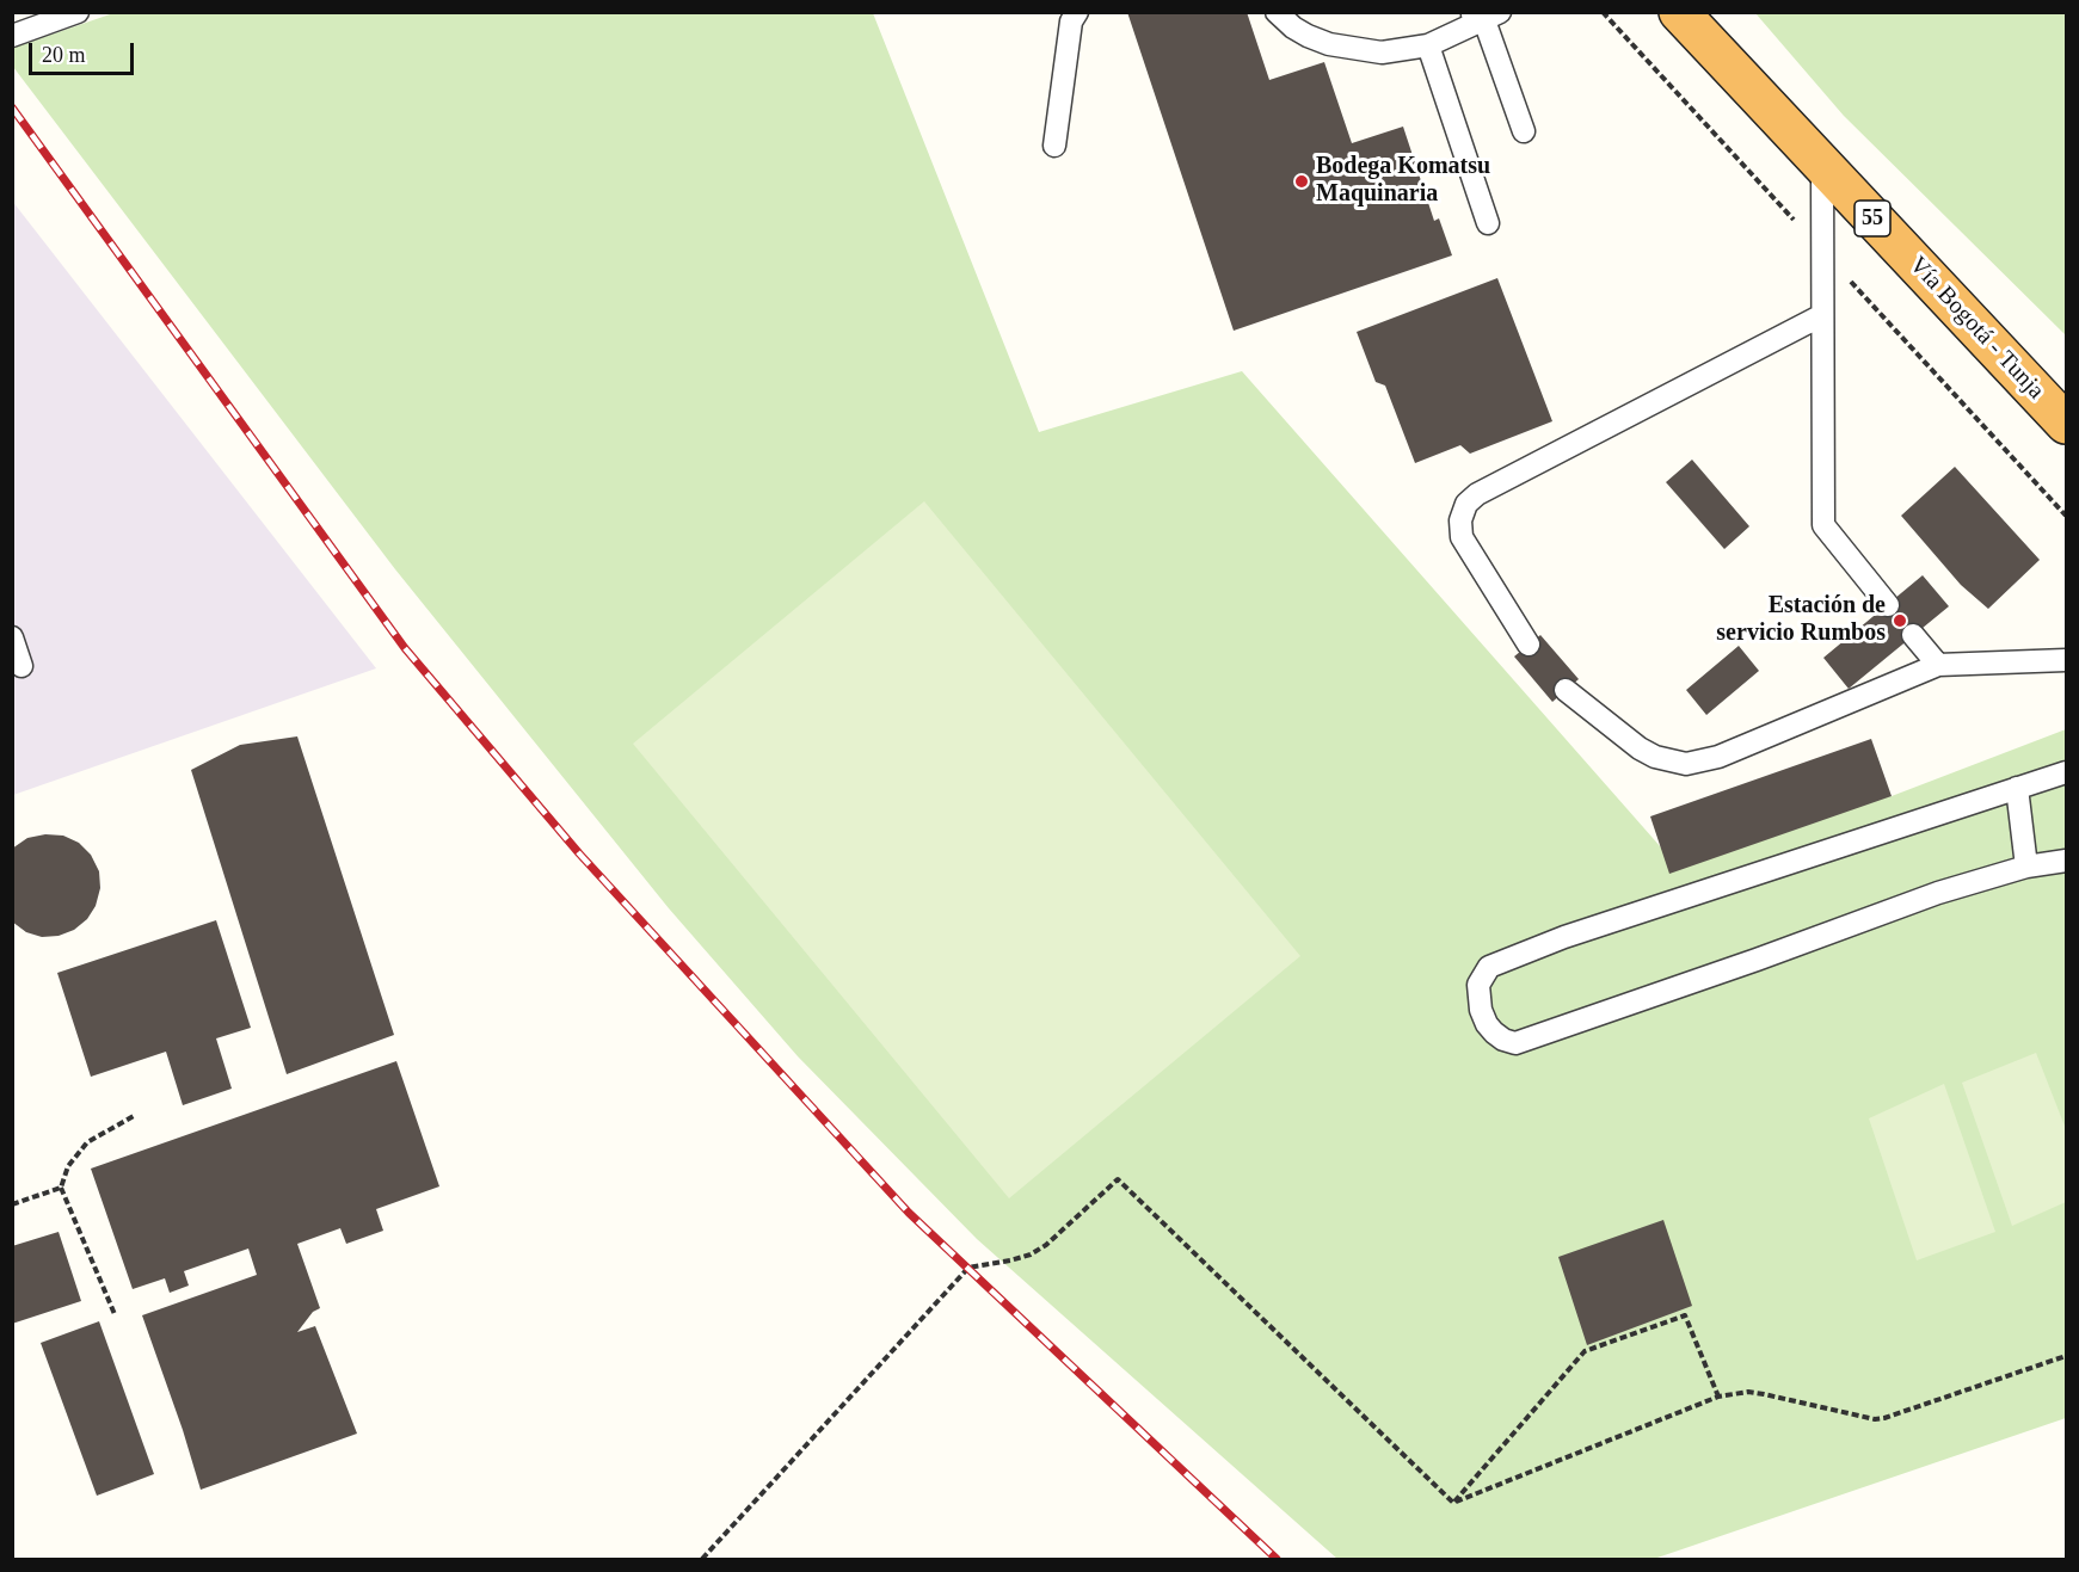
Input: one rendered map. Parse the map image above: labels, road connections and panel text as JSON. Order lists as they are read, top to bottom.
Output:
{
  "streets": {
    "highway": ["55", "Vía Bogotá - Tunja"]
  },
  "places": ["Bodega Komatsu Maquinaria", "Estación de servicio Rumbos"],
  "scale_bar": "20 m"
}
